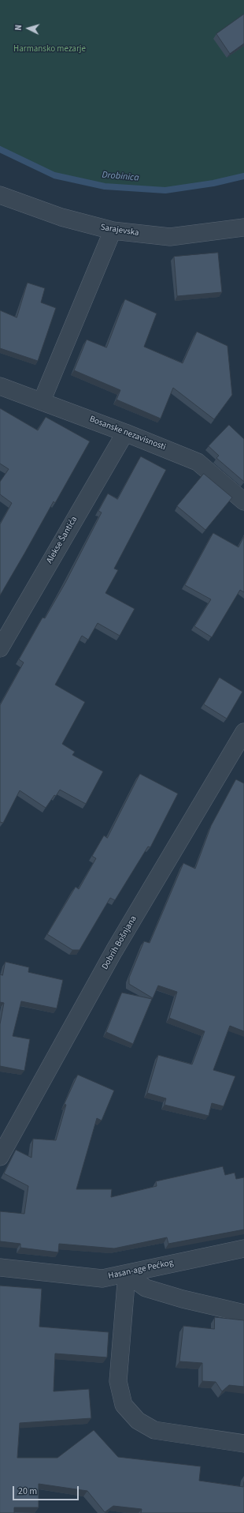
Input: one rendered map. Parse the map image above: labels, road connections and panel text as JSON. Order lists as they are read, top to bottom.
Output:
{
  "streets": {
    "street": [
      "Sarajevska",
      "Bosanske nezavisnosti",
      "Alekse Šantića",
      "Dobrih Bošnjana",
      "Hasan-age Pećkog"
    ]
  },
  "crossings": [
    ["Bosanske nezavisnosti", "Alekse Šantića"]
  ],
  "water": ["Drobinica"],
  "parks": ["Harmansko mezarje"],
  "scale_bar": "20 m",
  "north": "left"
}
